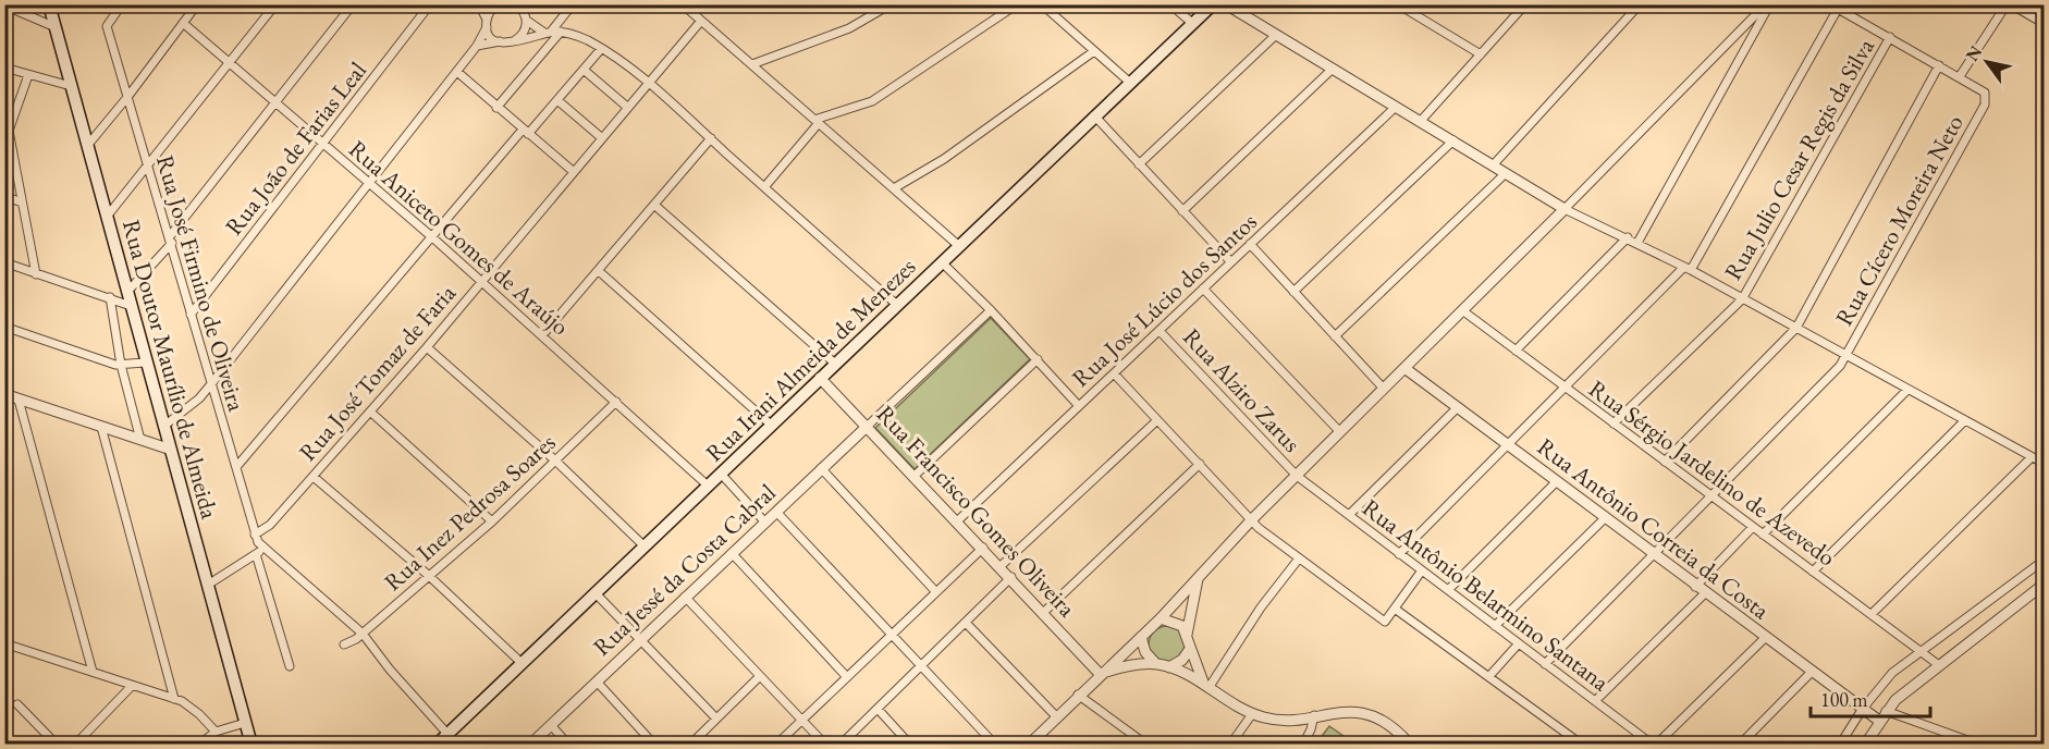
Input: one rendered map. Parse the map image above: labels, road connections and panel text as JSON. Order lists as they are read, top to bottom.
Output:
{
  "streets": {
    "main road": ["Rua Irani Almeida de Menezes", "Rua Doutor Maurílio de Almeida"],
    "street": [
      "Rua João de Farias Leal",
      "Rua Julio Cesar Regis da Silva",
      "Rua Cícero Moreira Neto",
      "Rua Aniceto Gomes de Araújo",
      "Rua José Firmino de Oliveira",
      "Rua José Lúcio dos Santos",
      "Rua José Tomaz de Faria",
      "Rua Alziro Zarus",
      "Rua Sérgio Jardelino de Azevedo",
      "Rua Francisco Gomes Oliveira",
      "Rua Inez Pedrosa Soares",
      "Rua Antônio Correia da Costa",
      "Rua Jessé da Costa Cabral",
      "Rua Antônio Belarmino Santana"
    ]
  },
  "crossings": [
    ["Rua João de Farias Leal", "Rua Aniceto Gomes de Araújo"],
    ["Rua João de Farias Leal", "Rua José Firmino de Oliveira"],
    ["Rua Julio Cesar Regis da Silva", "Rua Sérgio Jardelino de Azevedo"],
    ["Rua Cícero Moreira Neto", "Rua Sérgio Jardelino de Azevedo"],
    ["Rua Cícero Moreira Neto", "Rua Antônio Correia da Costa"],
    ["Rua Cícero Moreira Neto", "Rua Antônio Belarmino Santana"],
    ["Rua Aniceto Gomes de Araújo", "Rua Irani Almeida de Menezes"],
    ["Rua Aniceto Gomes de Araújo", "Rua José Tomaz de Faria"],
    ["Rua Aniceto Gomes de Araújo", "Rua Inez Pedrosa Soares"],
    ["Rua José Firmino de Oliveira", "Rua Irani Almeida de Menezes"],
    ["Rua José Firmino de Oliveira", "Rua José Tomaz de Faria"],
    ["Rua José Firmino de Oliveira", "Rua Inez Pedrosa Soares"],
    ["Rua José Lúcio dos Santos", "Rua Alziro Zarus"],
    ["Rua José Lúcio dos Santos", "Rua Francisco Gomes Oliveira"],
    ["Rua Irani Almeida de Menezes", "Rua Francisco Gomes Oliveira"],
    ["Rua Alziro Zarus", "Rua Antônio Belarmino Santana"],
    ["Rua Francisco Gomes Oliveira", "Rua Jessé da Costa Cabral"]
  ],
  "scale_bar": "100 m",
  "north": "top left"
}
